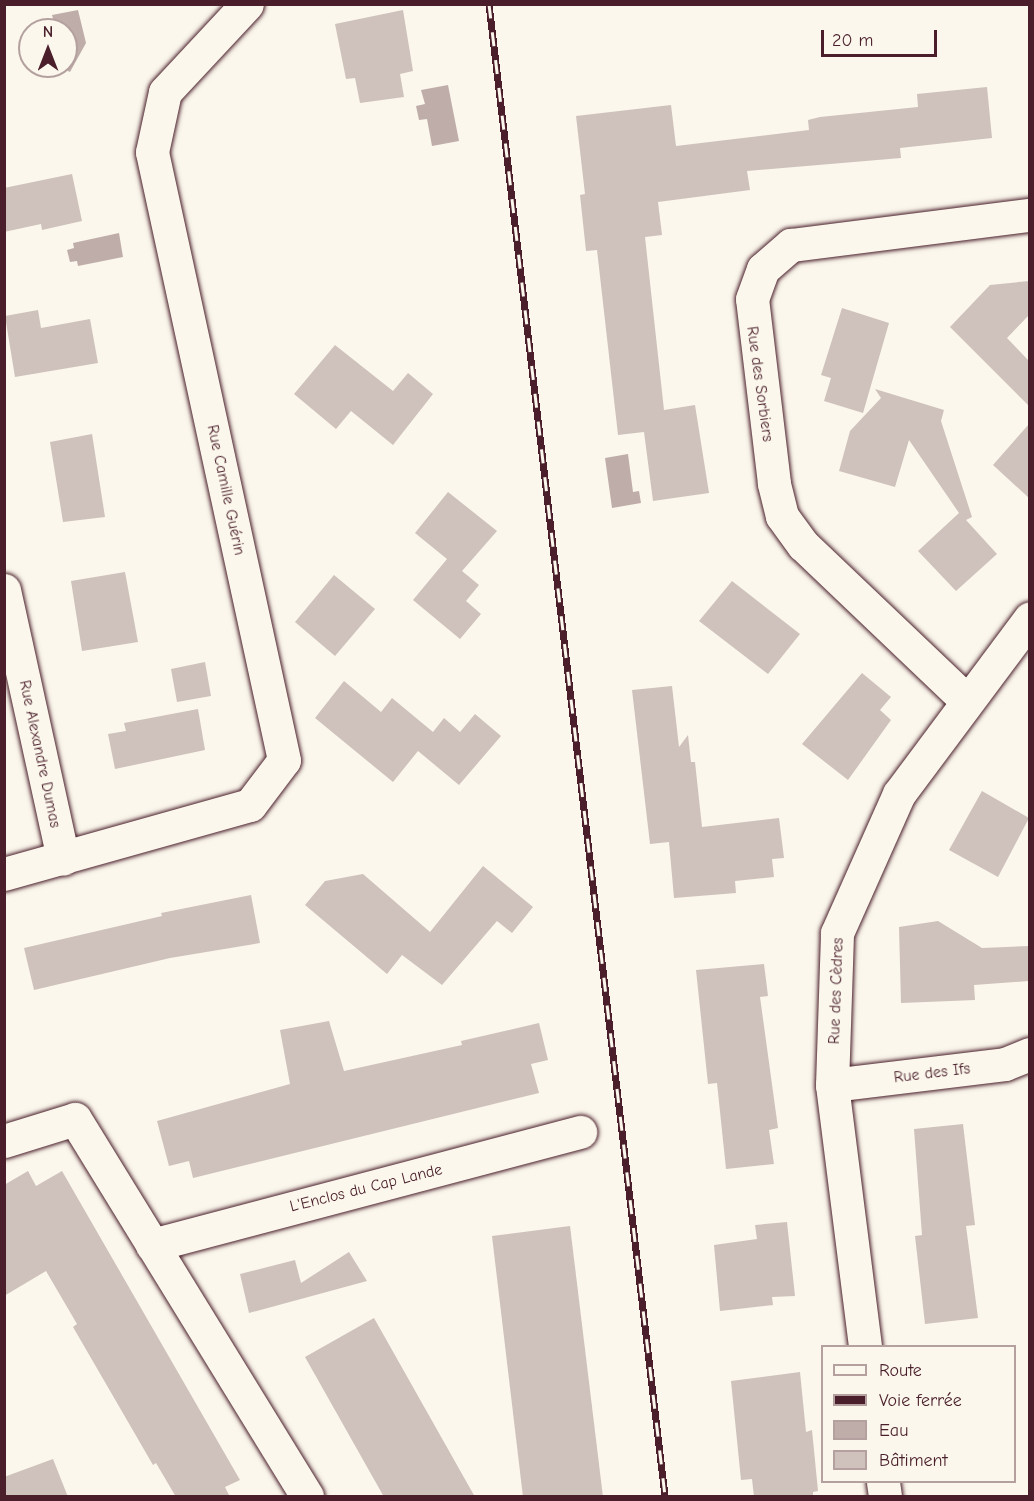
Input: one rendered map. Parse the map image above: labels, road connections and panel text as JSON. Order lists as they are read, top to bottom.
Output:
{
  "streets": {
    "street": [
      "Rue des Sorbiers",
      "Rue Camille Guérin",
      "Rue Alexandre Dumas",
      "Rue des Cèdres",
      "Rue des Ifs",
      "L'Enclos du Cap Lande"
    ]
  },
  "crossings": [
    ["Rue des Sorbiers", "Rue des Cèdres"],
    ["Rue Camille Guérin", "Rue Alexandre Dumas"],
    ["Rue des Cèdres", "Rue des Ifs"]
  ],
  "legend": [
    "Route",
    "Voie ferrée",
    "Eau",
    "Bâtiment"
  ],
  "scale_bar": "20 m",
  "north": "top"
}
